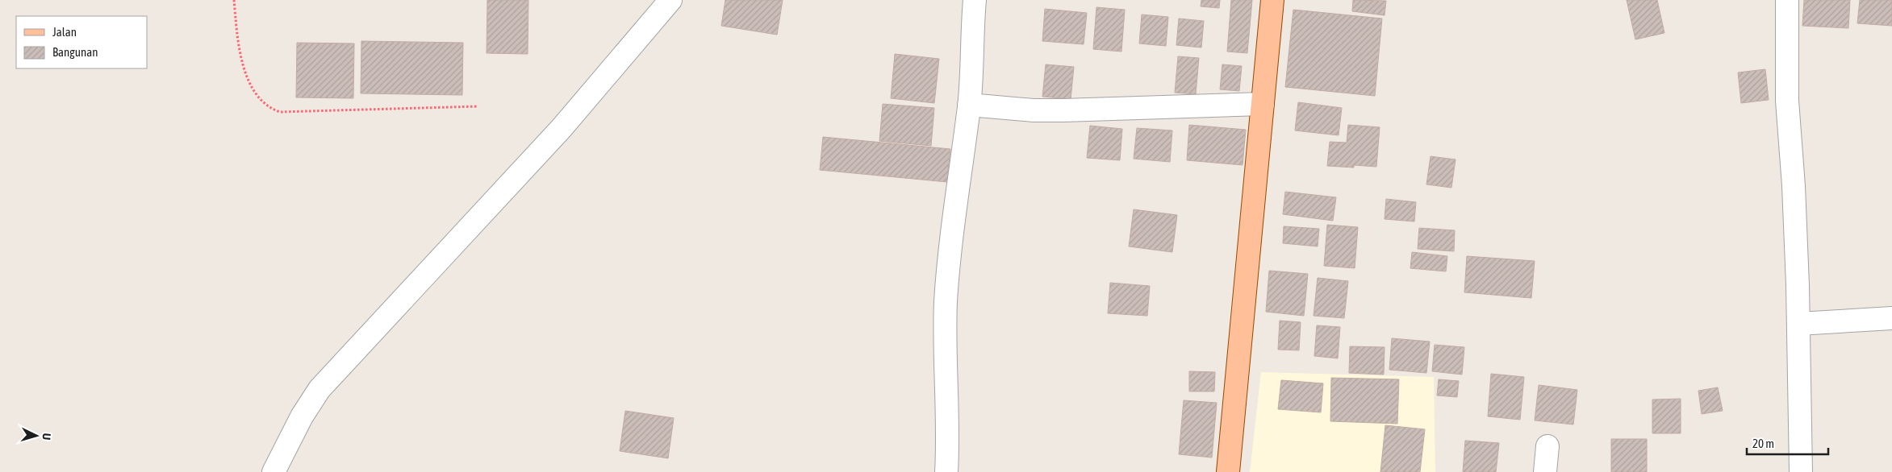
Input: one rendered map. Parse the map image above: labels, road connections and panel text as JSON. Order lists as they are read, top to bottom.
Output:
{
  "legend": ["Jalan", "Bangunan"],
  "scale_bar": "20 m",
  "north": "right"
}
